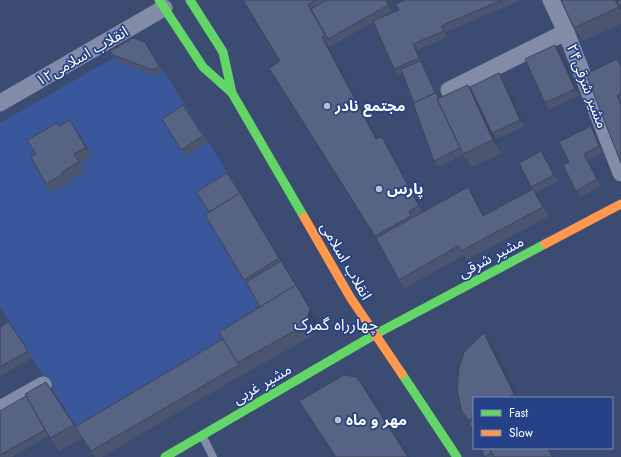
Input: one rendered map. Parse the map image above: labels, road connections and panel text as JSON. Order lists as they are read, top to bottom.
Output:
{
  "streets": {
    "main road": ["مشیر شرقی", "انقلاب اسلامی", "مشیر غربی"],
    "street": ["انقلاب اسلامی۱۲", "مشیر شرقی۲۴"]
  },
  "crossings": [
    ["انقلاب اسلامی۱۲", "انقلاب اسلامی"],
    ["مشیر شرقی", "انقلاب اسلامی"],
    ["مشیر شرقی", "مشیر غربی"],
    ["انقلاب اسلامی", "مشیر غربی"]
  ],
  "districts": ["چهارراه گمرک"],
  "places": ["مجتمع نادر", "پارس", "مهر و ماه"],
  "legend": ["Fast", "Slow"]
}
